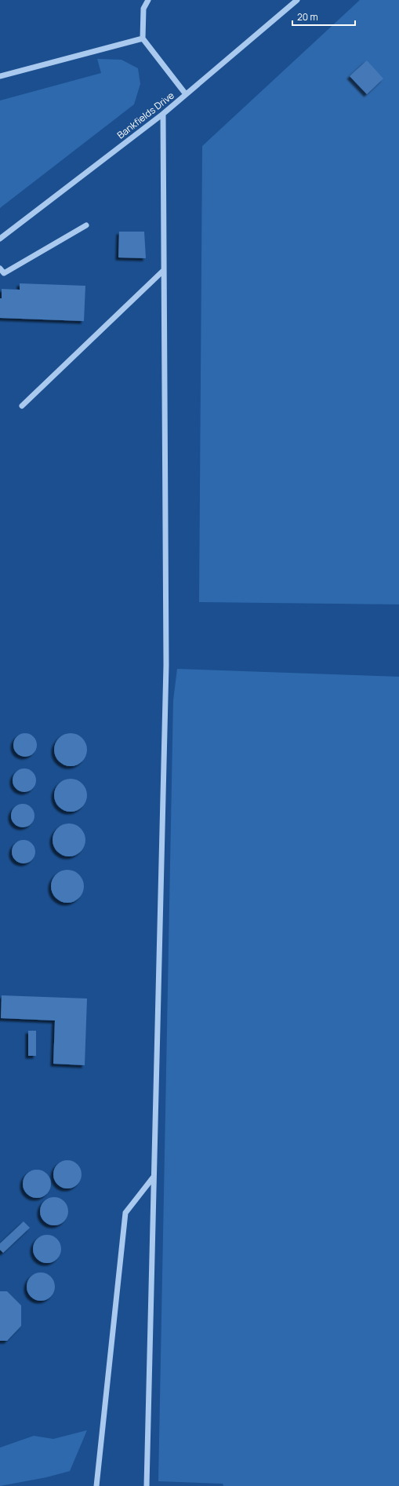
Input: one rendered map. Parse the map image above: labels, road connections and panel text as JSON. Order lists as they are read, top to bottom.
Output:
{
  "streets": {
    "street": ["Bankfields Drive"]
  },
  "scale_bar": "20 m"
}
